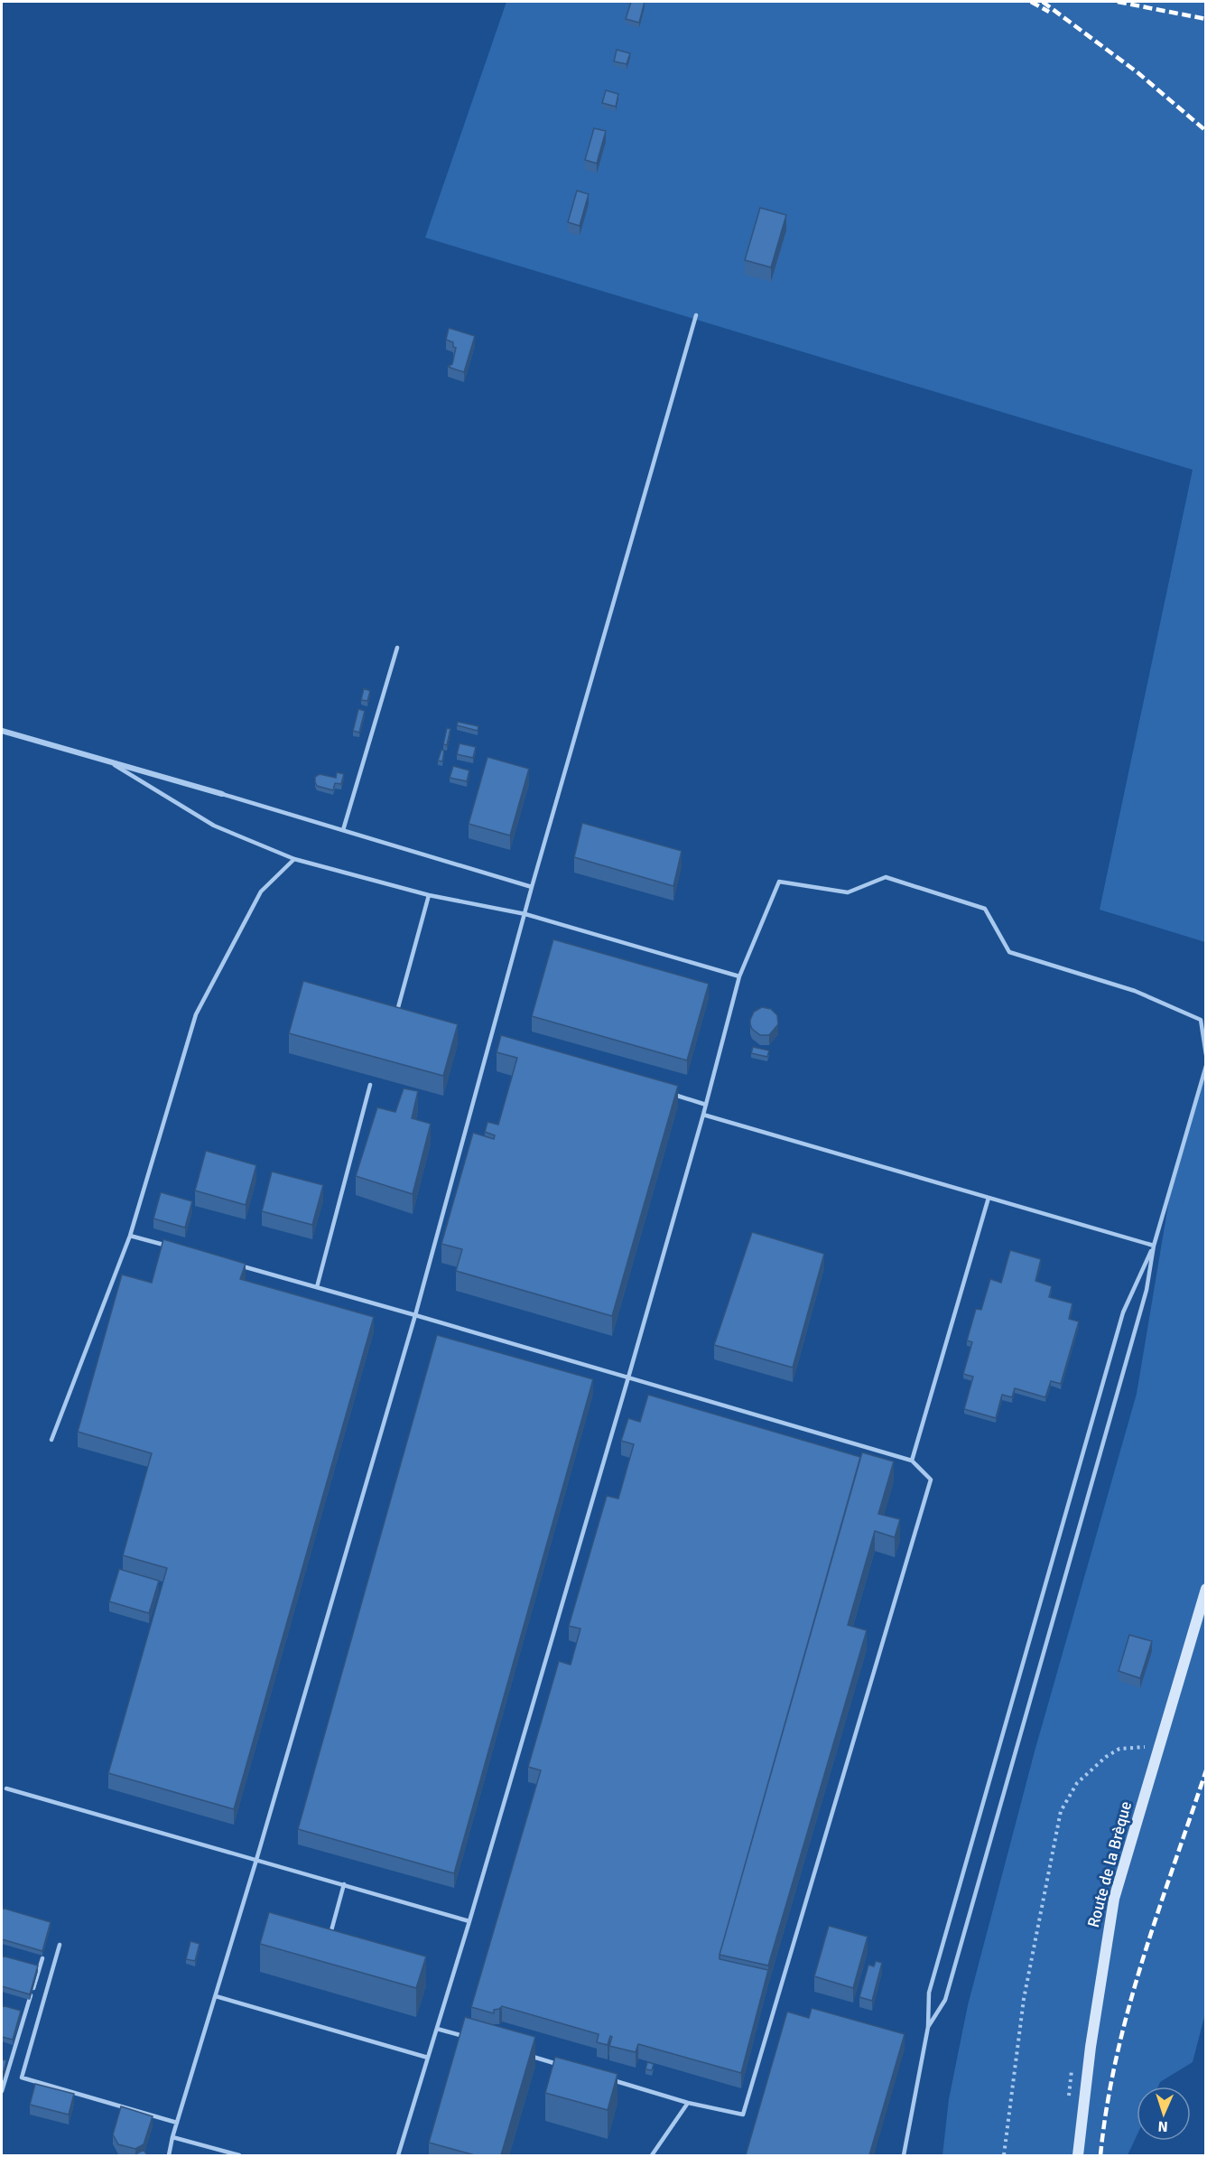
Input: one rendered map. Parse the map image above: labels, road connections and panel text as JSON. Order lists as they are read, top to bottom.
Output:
{
  "streets": {
    "main road": ["Route de la Brèque"]
  },
  "north": "bottom"
}
